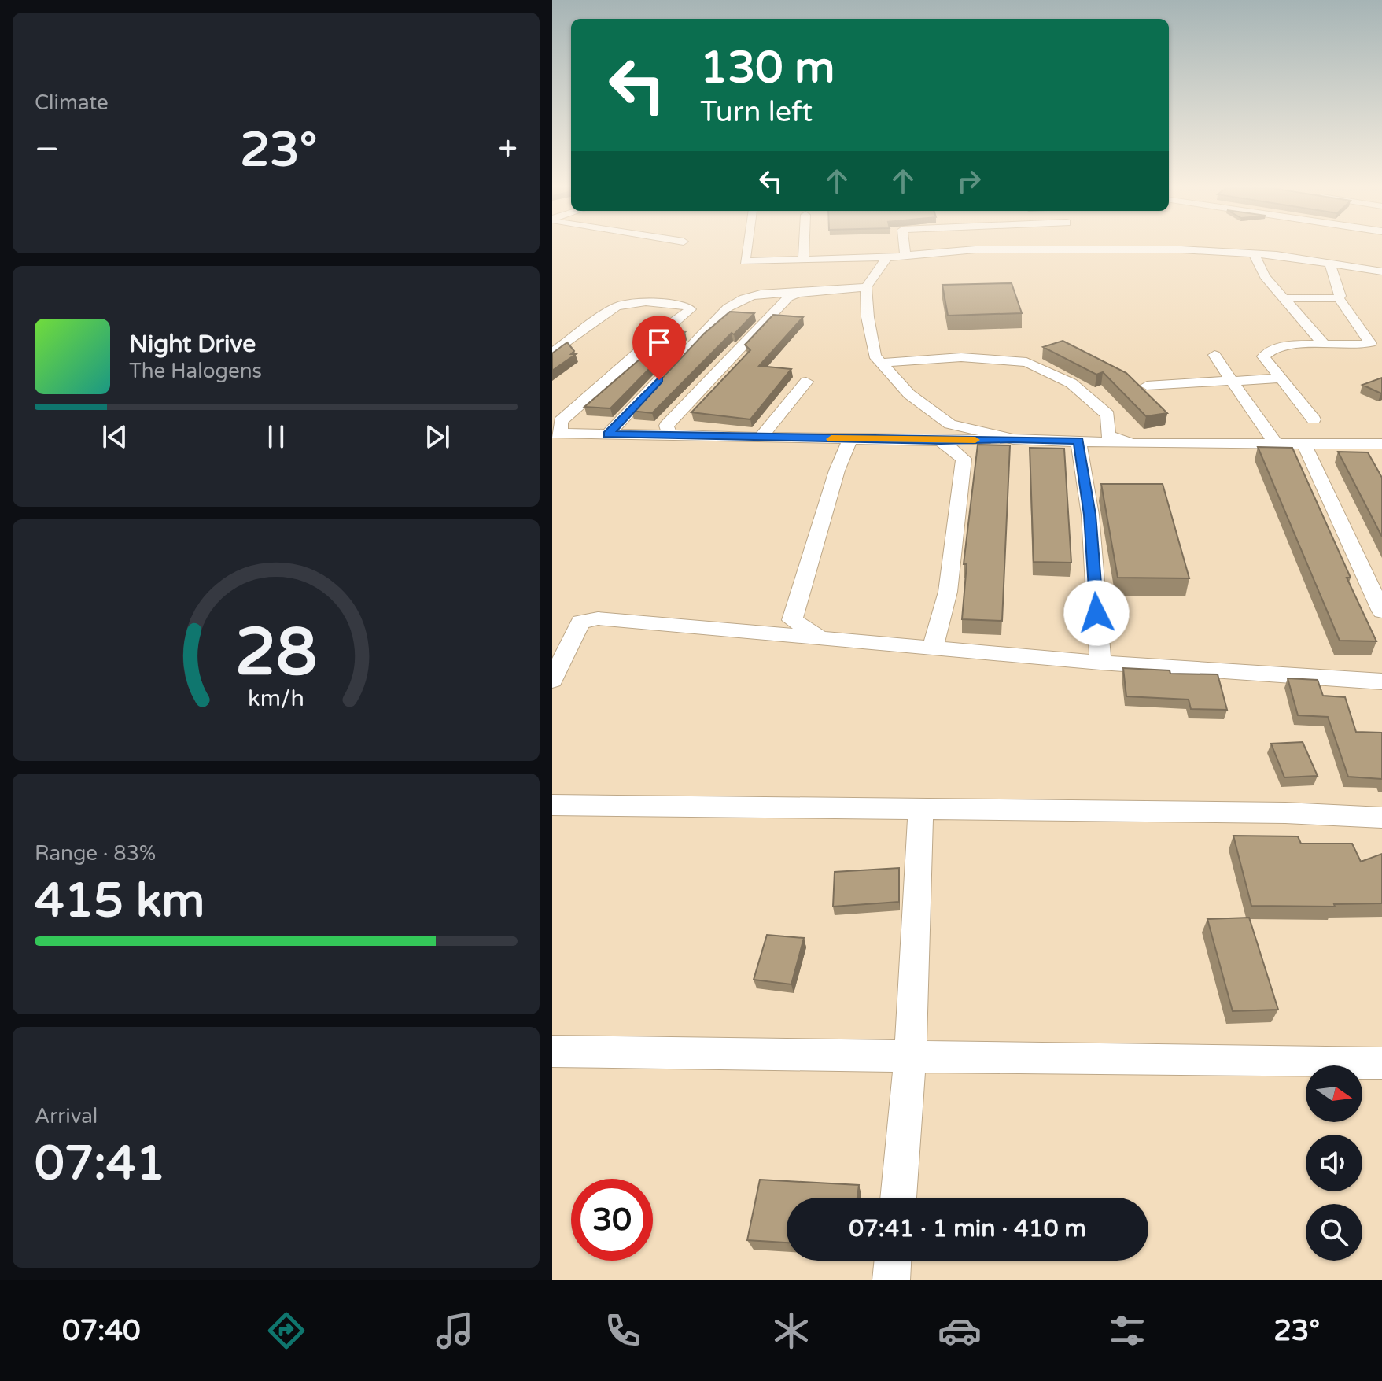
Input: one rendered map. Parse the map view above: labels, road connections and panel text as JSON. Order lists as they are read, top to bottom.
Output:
{
  "north": "right",
  "page": {
    "tile": [
      "Climate",
      ["Range · 83%", "415 km"],
      ["Arrival", "07:41"]
    ],
    "turn": ["130 m", "Turn left"],
    "heat": ["−", "23°", "+"],
    "song": ["Night Drive", "The Halogens"],
    "limit": "30",
    "trip": "07:41 · 1 min · 410 m",
    "tabs": ["07:40", "23°"],
    "gauge": ["28", "km/h"]
  }
}
